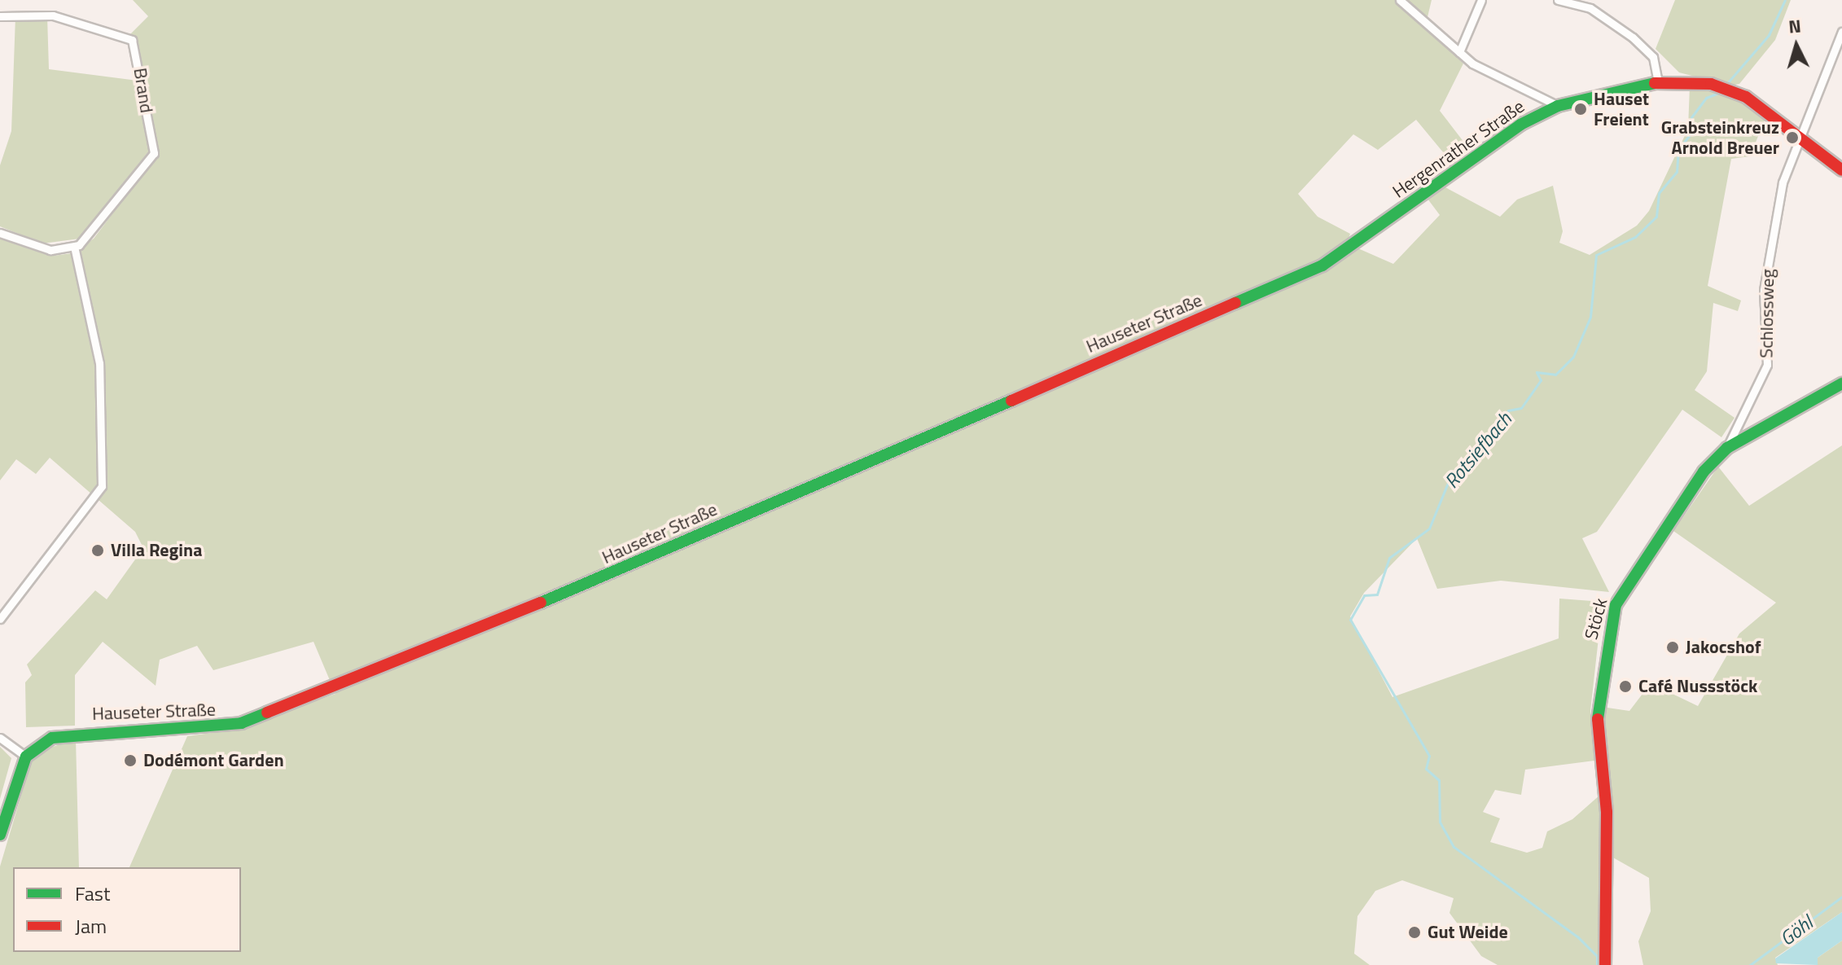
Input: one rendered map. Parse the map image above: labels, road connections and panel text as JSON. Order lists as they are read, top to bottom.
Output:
{
  "streets": {
    "street": [
      "Brand",
      "Hergenrather Straße",
      "Schlossweg",
      "Hauseter Straße",
      "Stöck"
    ]
  },
  "crossings": [
    ["Hergenrather Straße", "Schlossweg"],
    ["Hergenrather Straße", "Hauseter Straße"],
    ["Schlossweg", "Stöck"]
  ],
  "water": ["Rotsiefbach", "Göhl"],
  "places": [
    "Hauset Freient",
    "Grabsteinkreuz Arnold Breuer",
    "Villa Regina",
    "Jakocshof",
    "Café Nussstöck",
    "Dodémont Garden",
    "Gut Weide"
  ],
  "legend": ["Fast", "Jam"],
  "north": "top"
}
